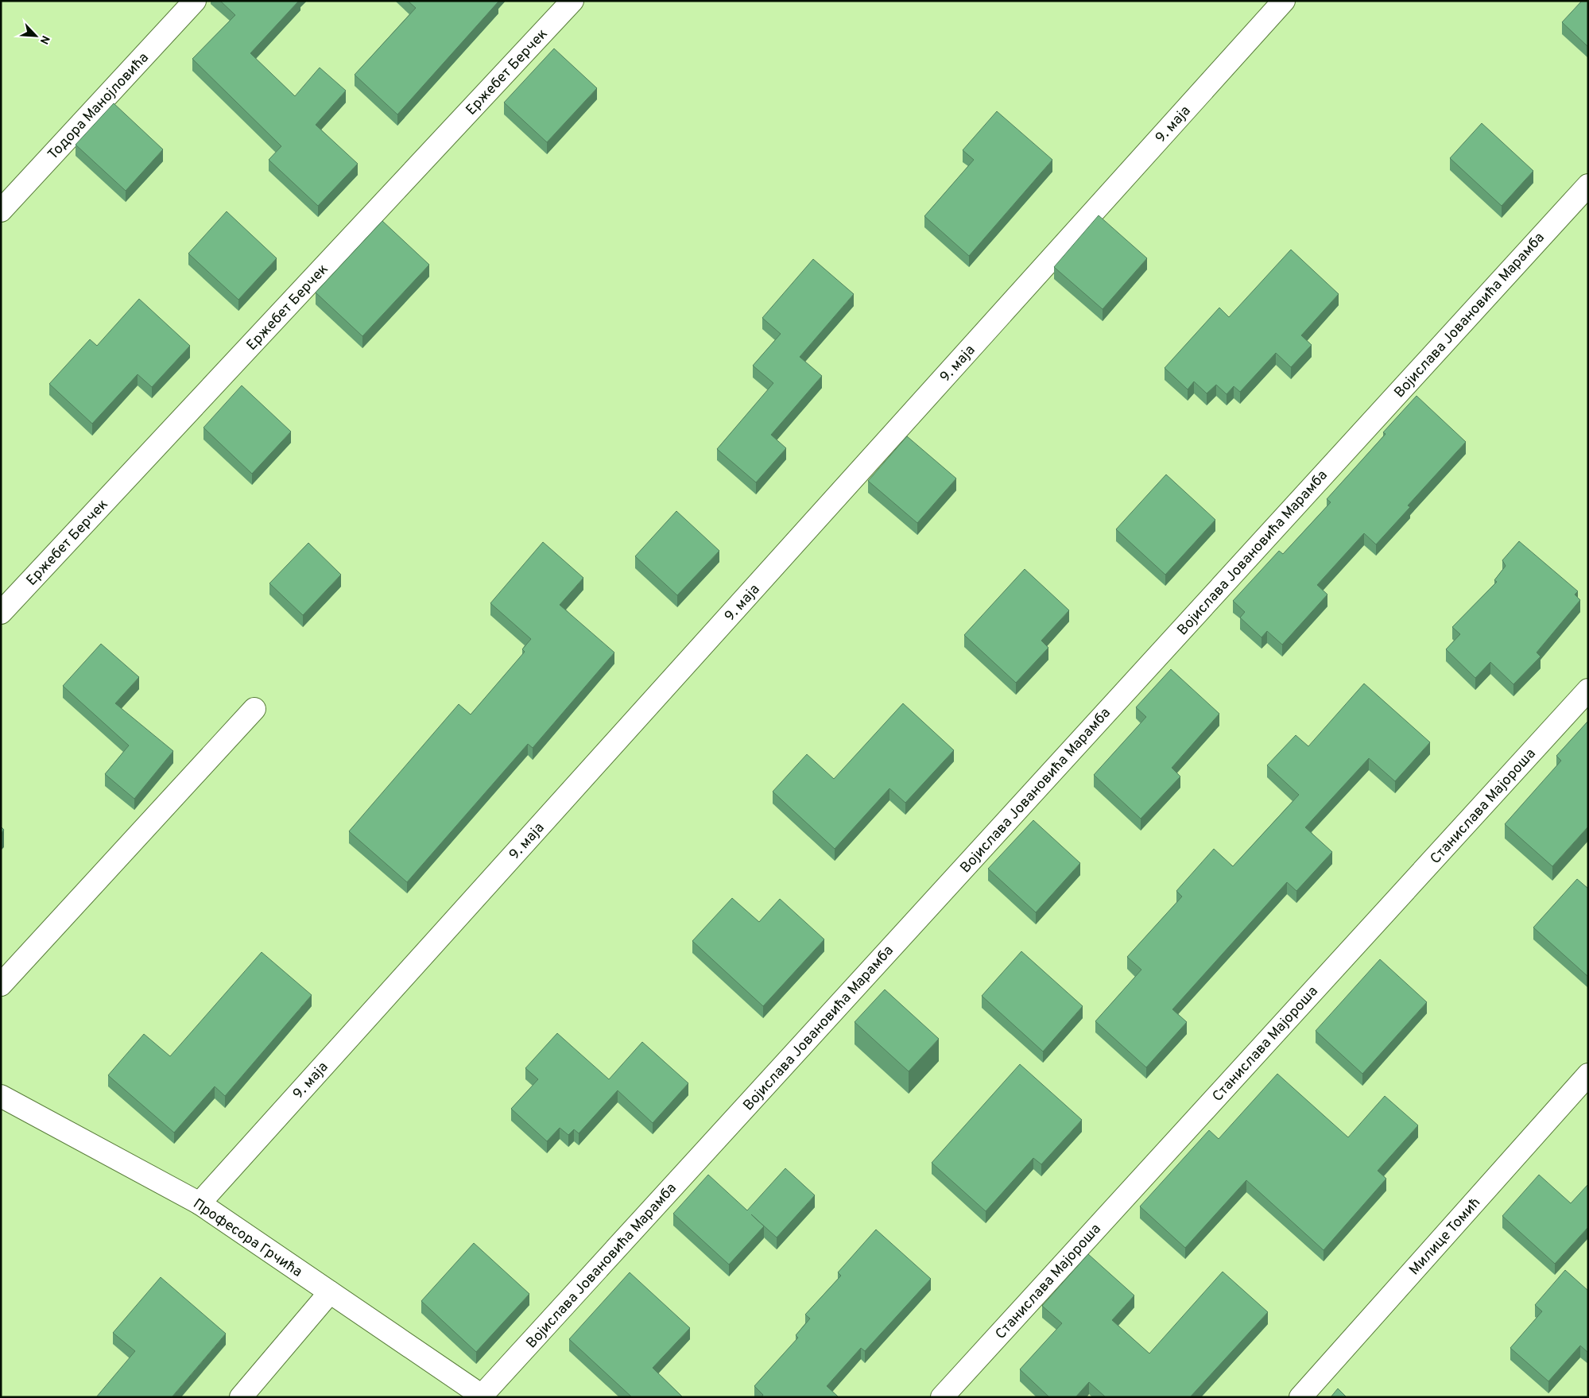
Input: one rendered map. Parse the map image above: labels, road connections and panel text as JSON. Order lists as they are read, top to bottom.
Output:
{
  "streets": {
    "street": [
      "Ержебет Берчек",
      "Тодора Манојловића",
      "9. маја",
      "Војислава Јовановића Марамба",
      "Станислава Мајороша",
      "Милице Томић",
      "Професора Грчића"
    ]
  },
  "crossings": [
    ["9. маја", "Професора Грчића"],
    ["Војислава Јовановића Марамба", "Професора Грчића"]
  ],
  "north": "bottom right"
}
